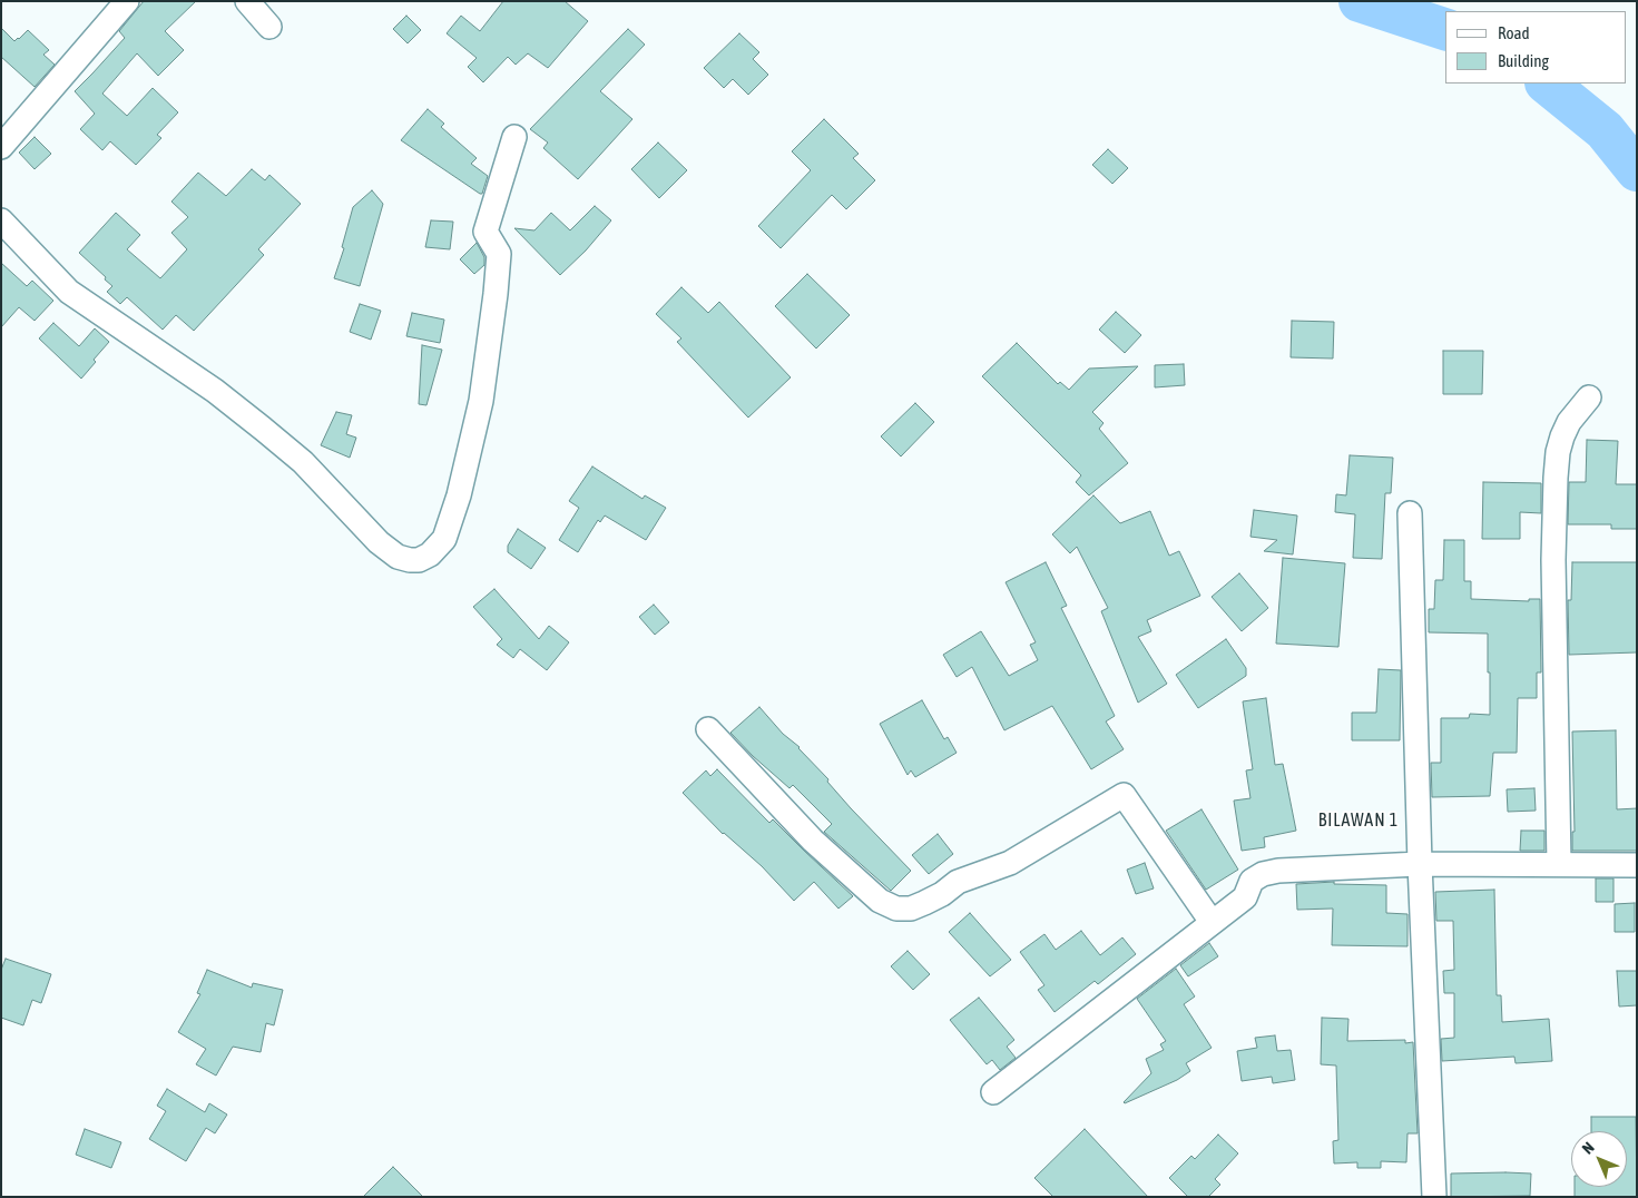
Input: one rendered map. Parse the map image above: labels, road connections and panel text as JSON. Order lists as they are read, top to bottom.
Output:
{
  "districts": ["BILAWAN 1"],
  "legend": ["Road", "Building"],
  "north": "top left"
}
